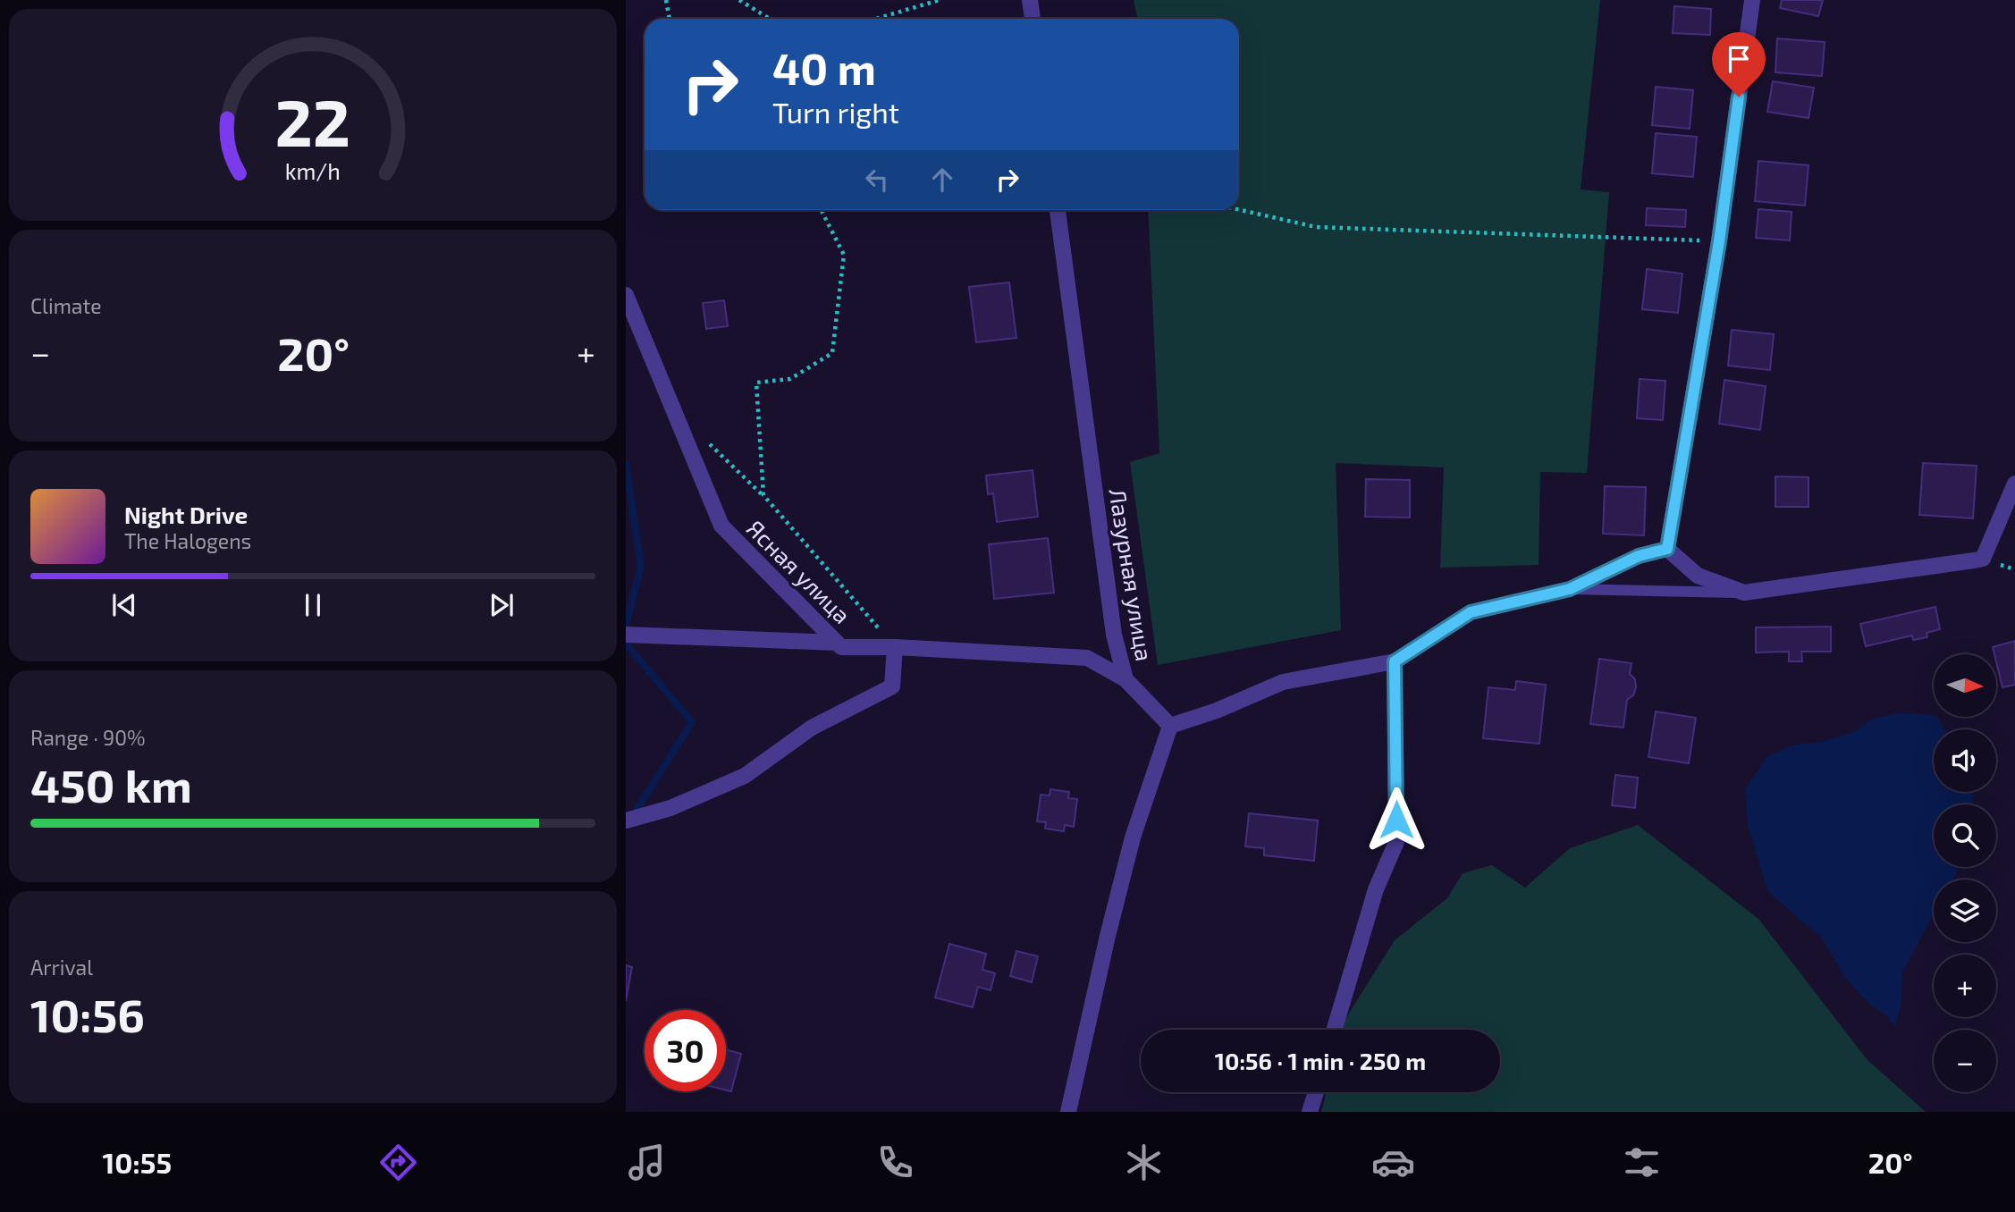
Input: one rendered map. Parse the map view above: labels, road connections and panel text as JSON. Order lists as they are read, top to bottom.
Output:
{
  "streets": {
    "street": ["Ясная улица", "Лазурная улица"]
  },
  "crossings": [
    ["Ясная улица", "Лазурная улица"]
  ],
  "north": "right",
  "page": {
    "turn": ["40 m", "Turn right"],
    "tile": [
      "Climate",
      ["Range · 90%", "450 km"],
      ["Arrival", "10:56"]
    ],
    "heat": ["−", "20°", "+"],
    "song": ["Night Drive", "The Halogens"],
    "map_buttons": ["+", "−"],
    "limit": "30",
    "trip": "10:56 · 1 min · 250 m",
    "tabs": ["10:55", "20°"],
    "gauge": ["22", "km/h"]
  }
}
